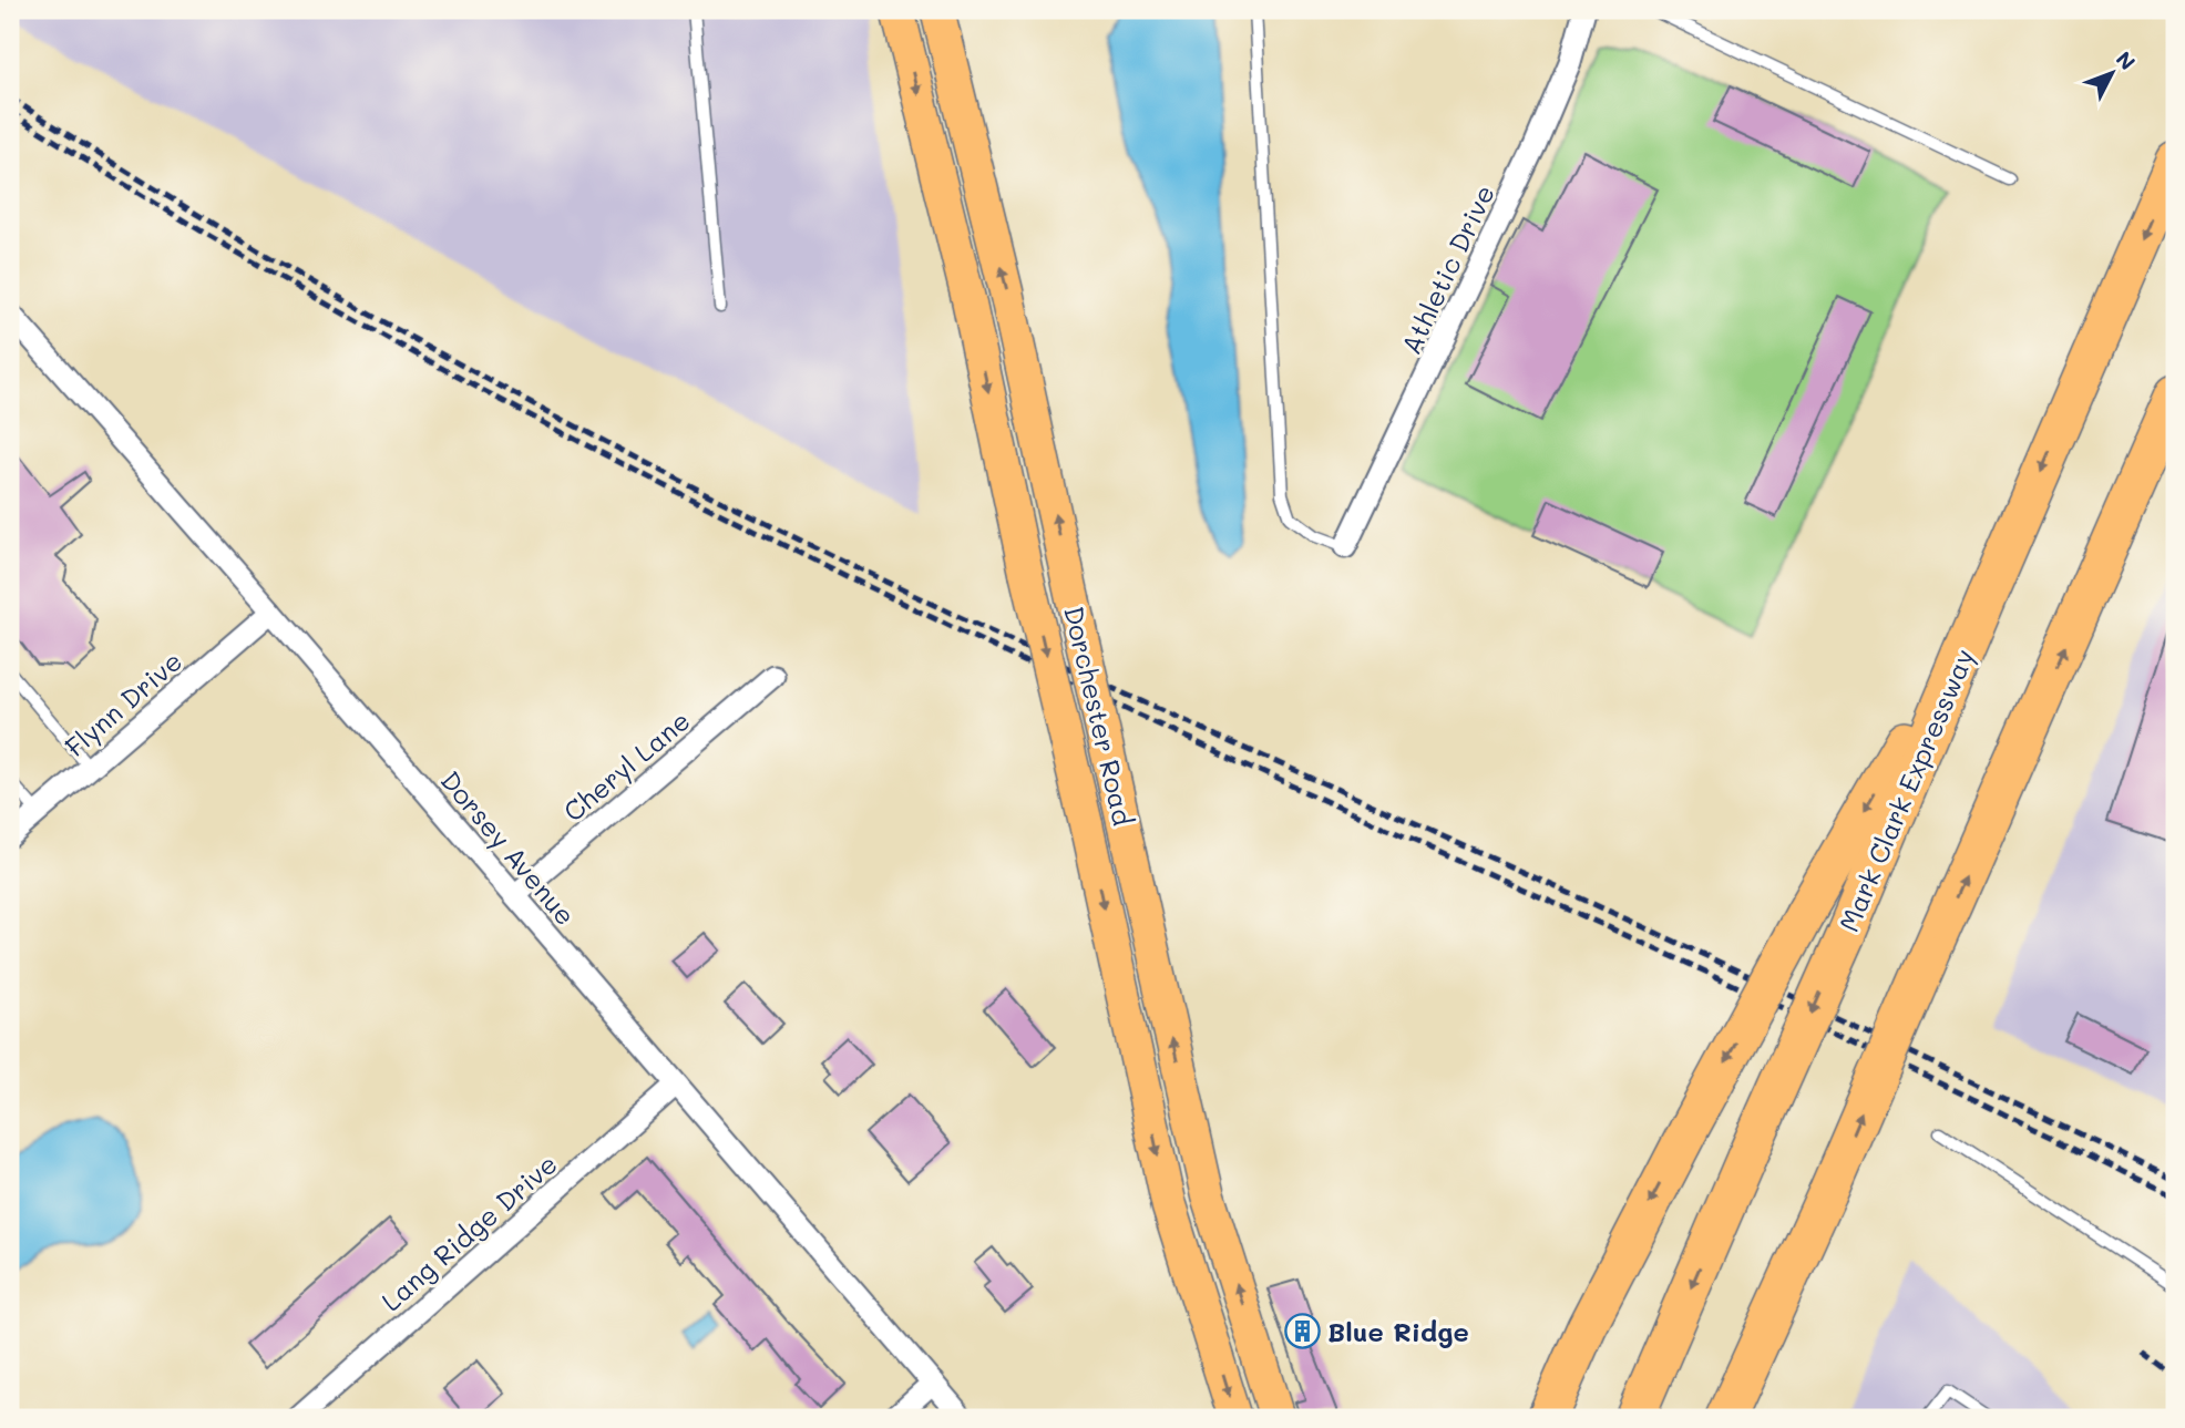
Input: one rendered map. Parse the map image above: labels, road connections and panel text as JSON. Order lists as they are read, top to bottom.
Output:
{
  "streets": {
    "highway": ["Mark Clark Expressway"],
    "main road": ["Dorchester Road"],
    "street": [
      "Athletic Drive",
      "Flynn Drive",
      "Cheryl Lane",
      "Dorsey Avenue",
      "Lang Ridge Drive"
    ]
  },
  "crossings": [
    ["Flynn Drive", "Dorsey Avenue"],
    ["Cheryl Lane", "Dorsey Avenue"],
    ["Dorsey Avenue", "Lang Ridge Drive"]
  ],
  "places": {
    "building": ["Blue Ridge"]
  },
  "north": "top right"
}
